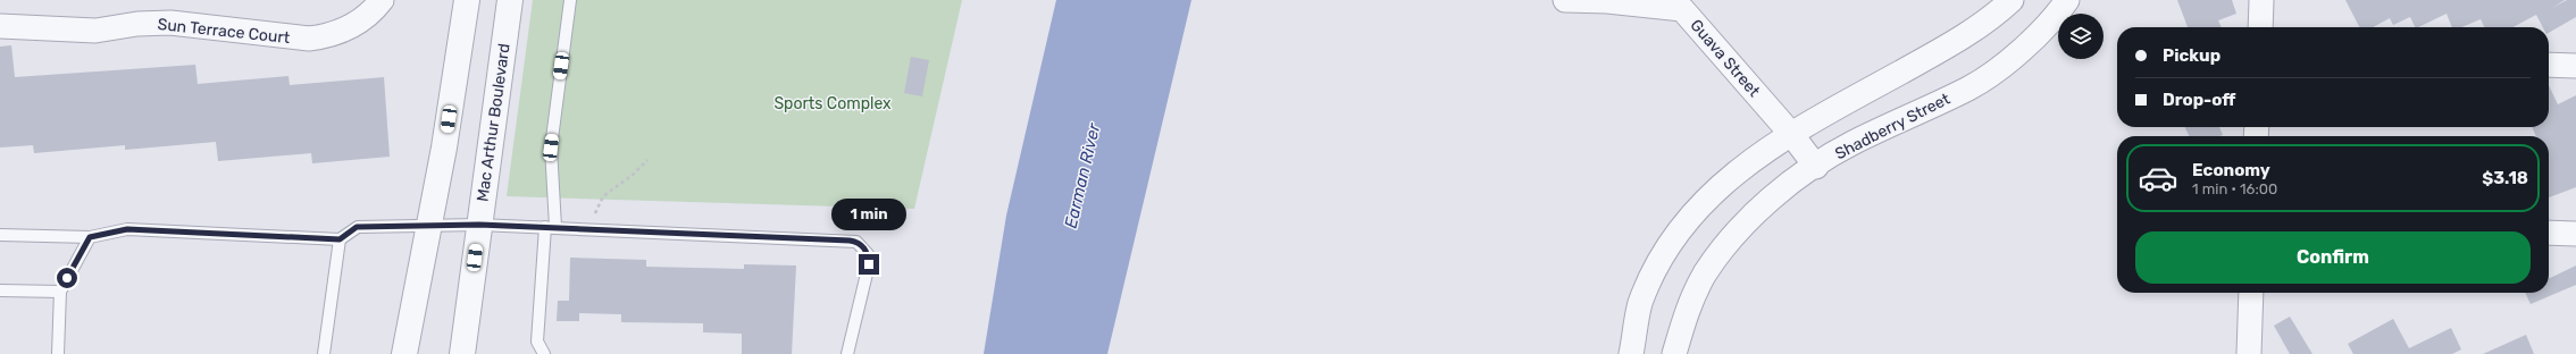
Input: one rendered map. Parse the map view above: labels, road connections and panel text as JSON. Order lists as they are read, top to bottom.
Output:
{
  "streets": {
    "street": [
      "Sun Terrace Court",
      "Guava Street",
      "Mac Arthur Boulevard",
      "Shadberry Street"
    ]
  },
  "crossings": [
    ["Guava Street", "Shadberry Street"]
  ],
  "water": ["Earman River"],
  "parks": ["Sports Complex"],
  "page": {
    "banner": ["Pickup", "Drop-off"],
    "list": [
      {
        "name": "Economy",
        "note": "1 min · 16:00",
        "value": "$3.18"
      }
    ],
    "bubble": "1 min",
    "buttons": "Confirm"
  }
}
